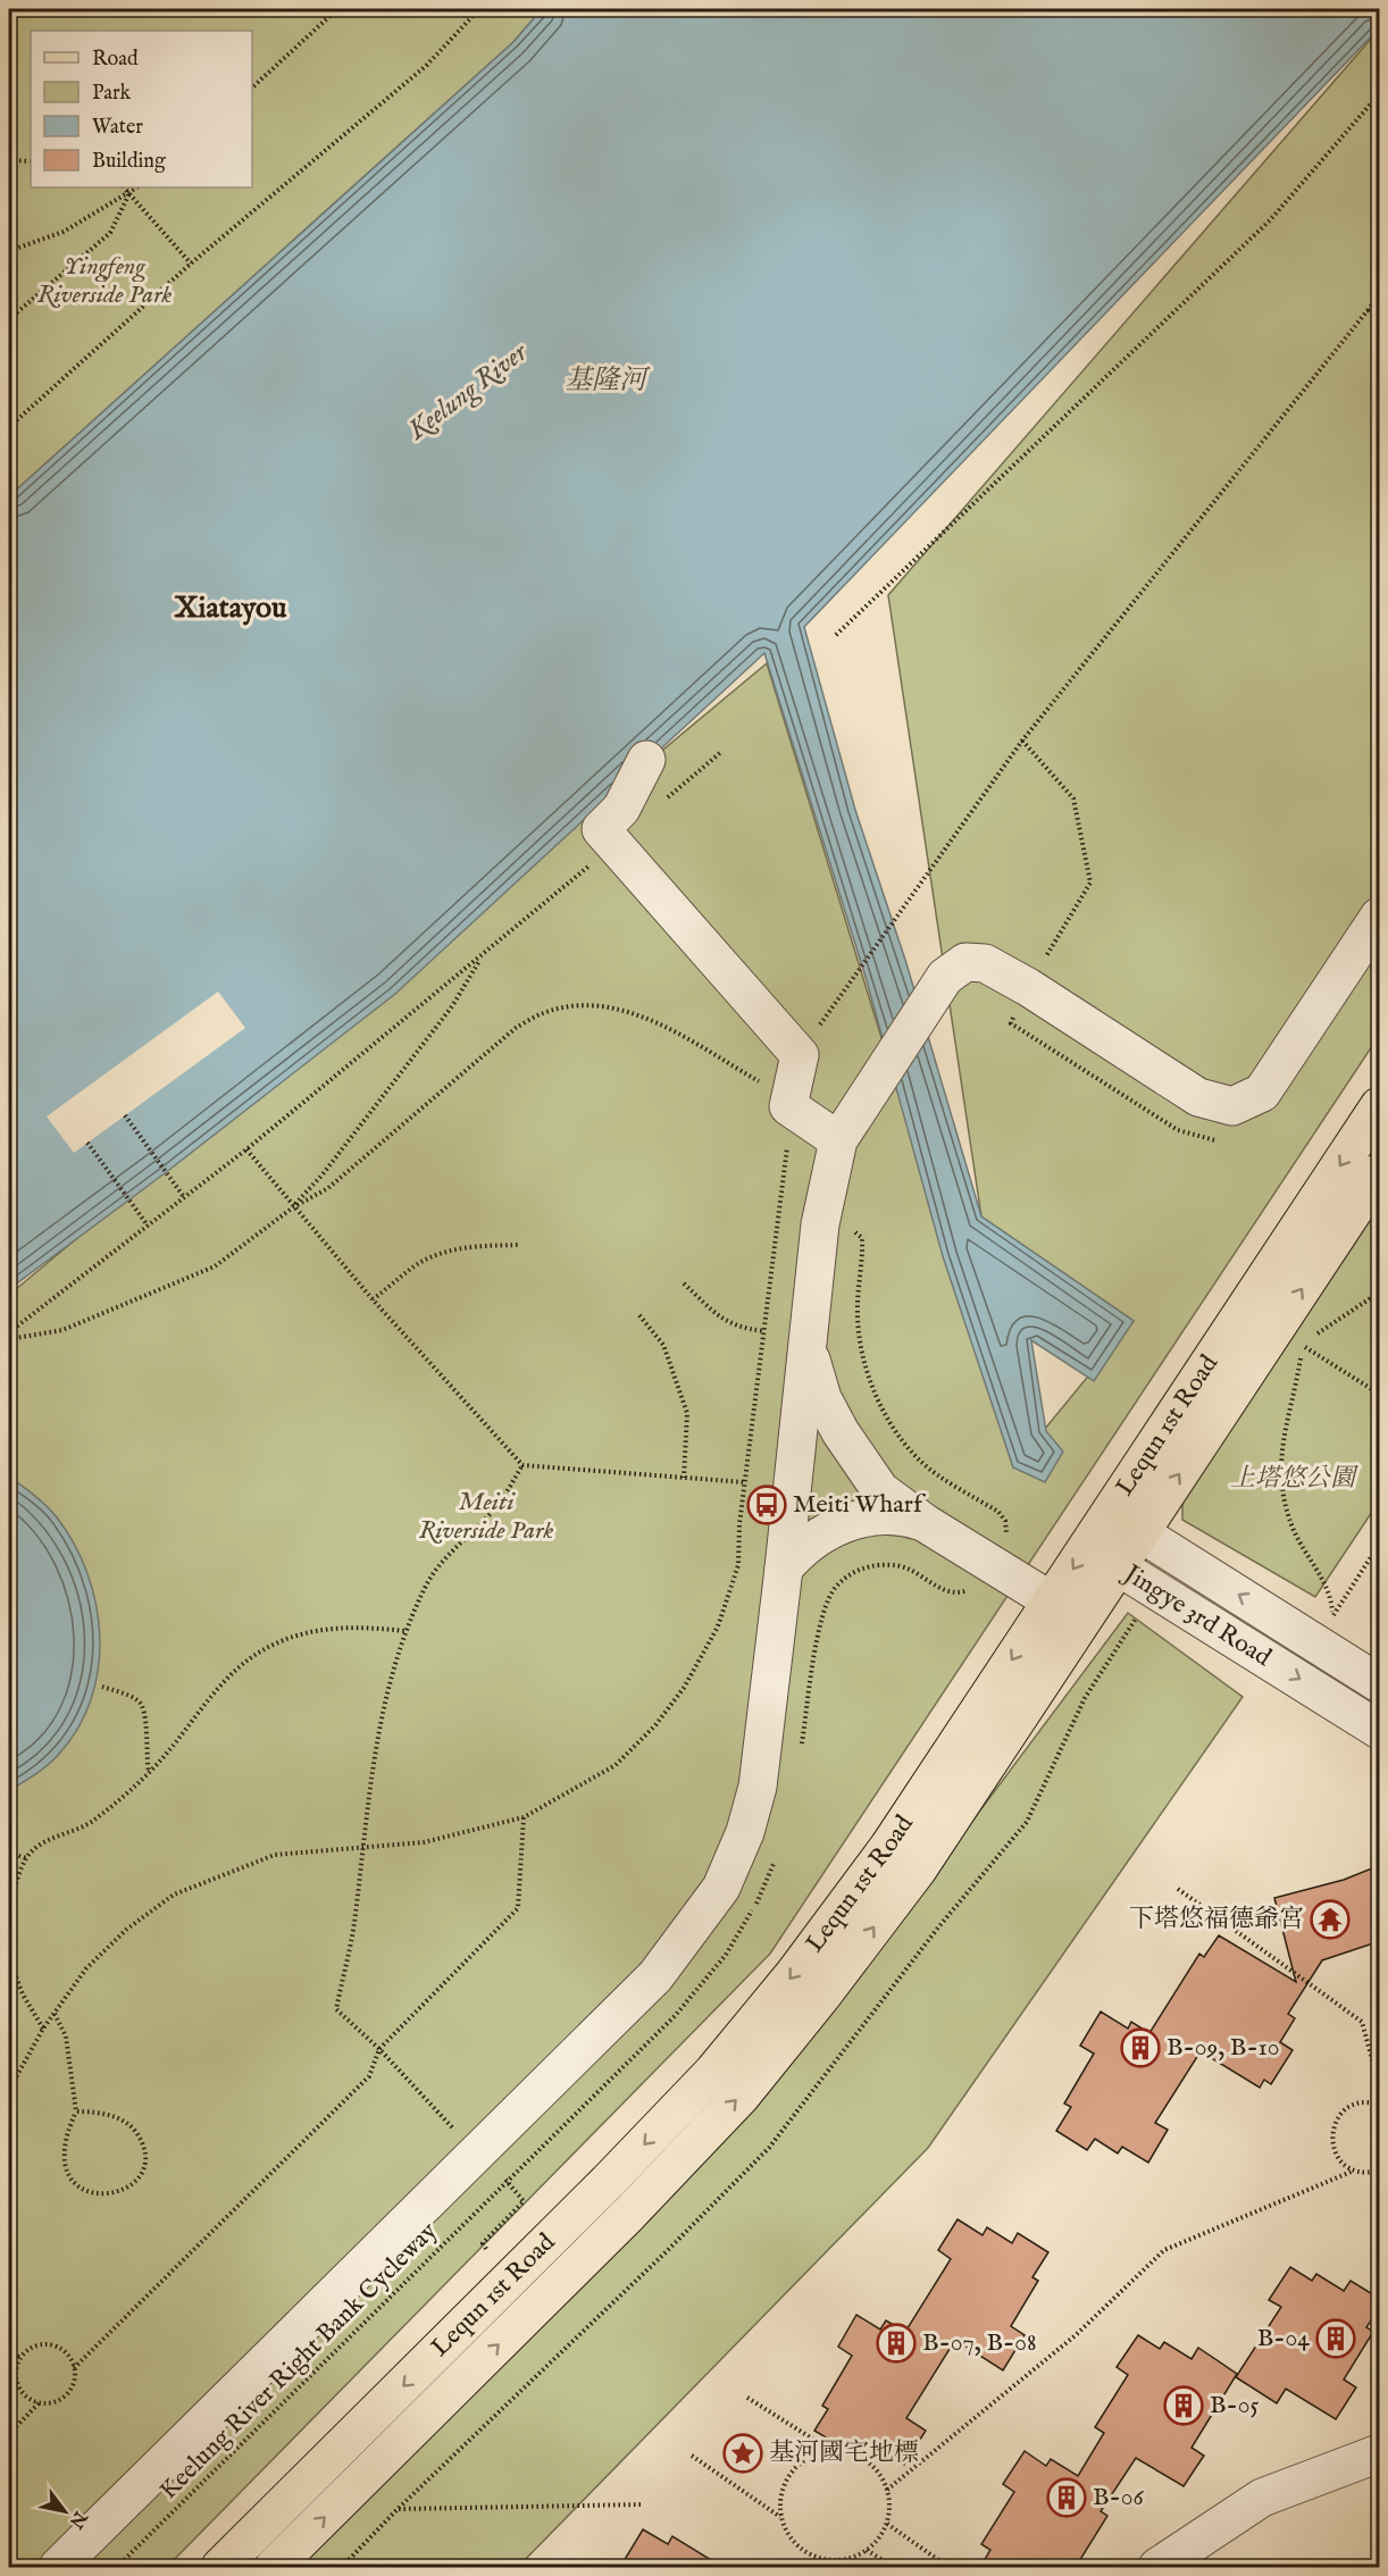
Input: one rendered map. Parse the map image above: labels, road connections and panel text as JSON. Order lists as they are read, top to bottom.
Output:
{
  "streets": {
    "main road": ["Lequn 1st Road"],
    "street": ["Jingye 3rd Road"],
    "path": ["Keelung River Right Bank Cycleway"]
  },
  "crossings": [
    ["Lequn 1st Road", "Jingye 3rd Road"]
  ],
  "districts": ["Xiatayou"],
  "water": ["基隆河", "Keelung River"],
  "parks": ["Yingfeng Riverside Park", "上塔悠公園", "Meiti Riverside Park"],
  "places": {
    "bus stop": ["Meiti Wharf"],
    "temple": ["下塔悠福德爺宮"],
    "building": [
      "B-09, B-10",
      "B-04",
      "B-07, B-08",
      "B-05",
      "B-06"
    ],
    "place": ["基河國宅地標"]
  },
  "legend": [
    "Road",
    "Park",
    "Water",
    "Building"
  ],
  "north": "bottom right"
}
